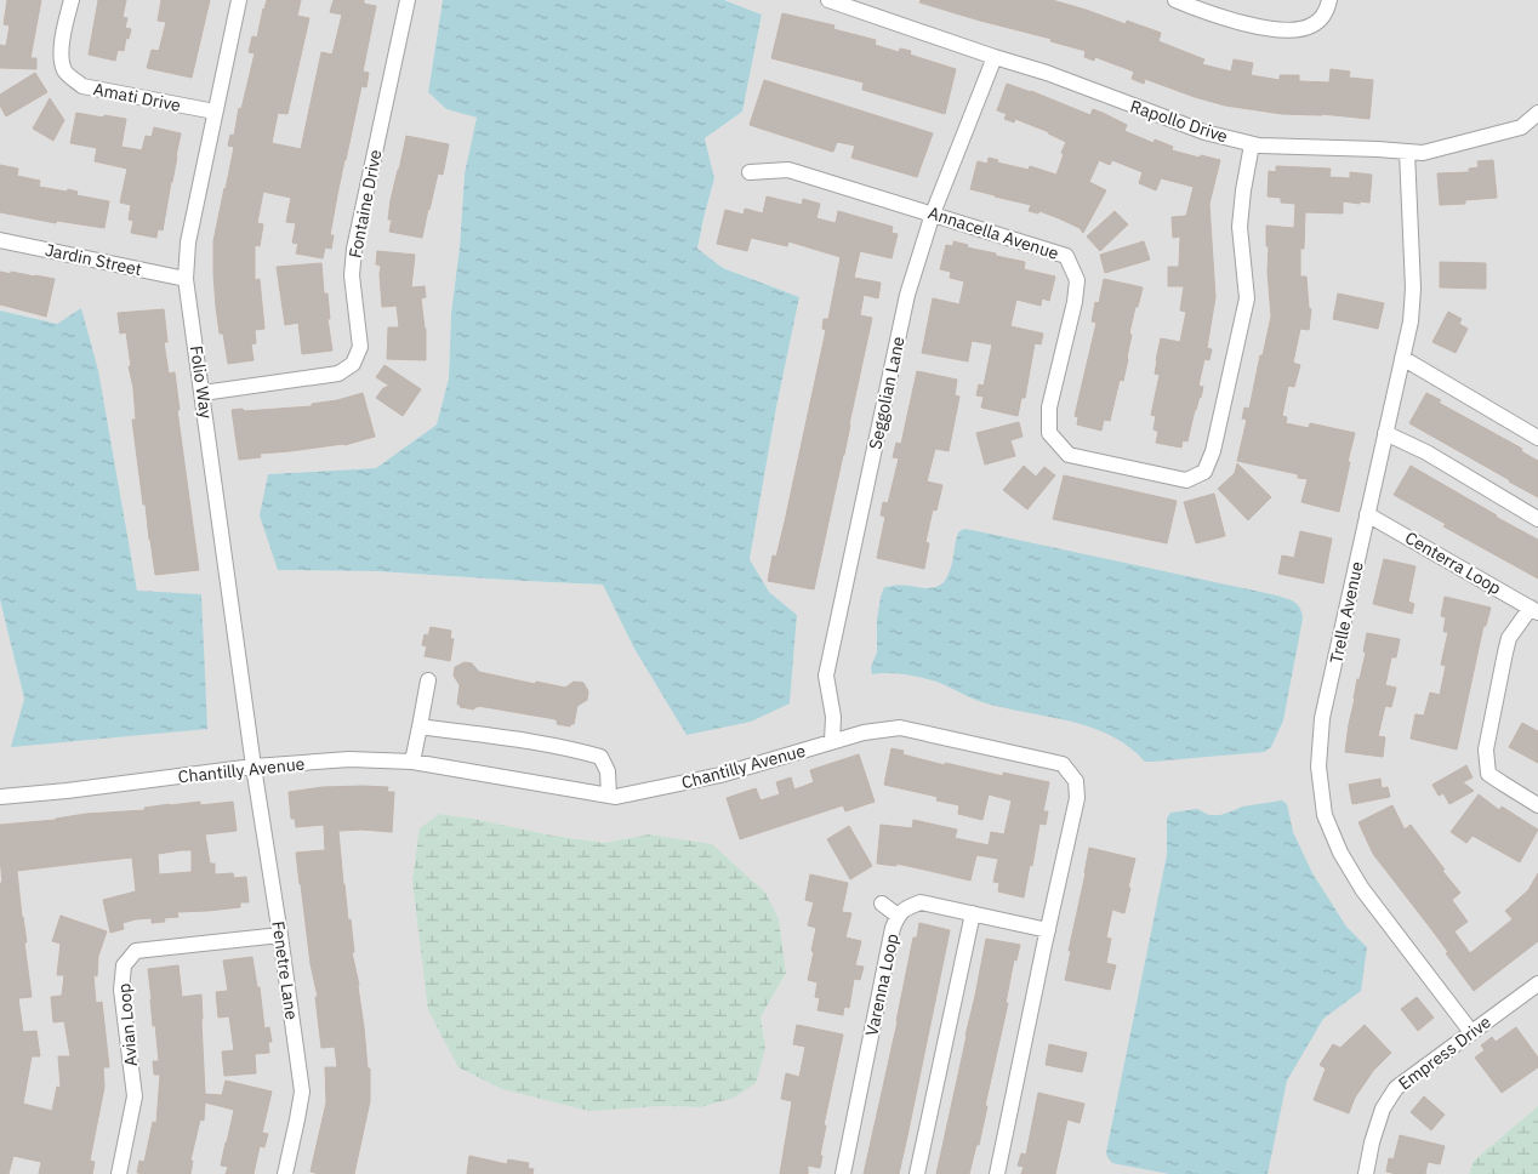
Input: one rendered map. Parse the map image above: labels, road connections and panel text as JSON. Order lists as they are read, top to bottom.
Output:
{
  "streets": {
    "street": [
      "Amati Drive",
      "Rapollo Drive",
      "Fontaine Drive",
      "Annacella Avenue",
      "Jardin Street",
      "Folio Way",
      "Seggolian Lane",
      "Centerra Loop",
      "Trelle Avenue",
      "Chantilly Avenue",
      "Fenetre Lane",
      "Varenna Loop",
      "Avian Loop",
      "Empress Drive"
    ]
  },
  "crossings": [
    ["Amati Drive", "Folio Way"],
    ["Rapollo Drive", "Annacella Avenue"],
    ["Rapollo Drive", "Seggolian Lane"],
    ["Rapollo Drive", "Trelle Avenue"],
    ["Fontaine Drive", "Folio Way"],
    ["Annacella Avenue", "Seggolian Lane"],
    ["Jardin Street", "Folio Way"],
    ["Folio Way", "Chantilly Avenue"],
    ["Folio Way", "Fenetre Lane"],
    ["Seggolian Lane", "Chantilly Avenue"],
    ["Centerra Loop", "Trelle Avenue"],
    ["Trelle Avenue", "Empress Drive"],
    ["Chantilly Avenue", "Fenetre Lane"],
    ["Chantilly Avenue", "Varenna Loop"],
    ["Fenetre Lane", "Avian Loop"]
  ]
}
